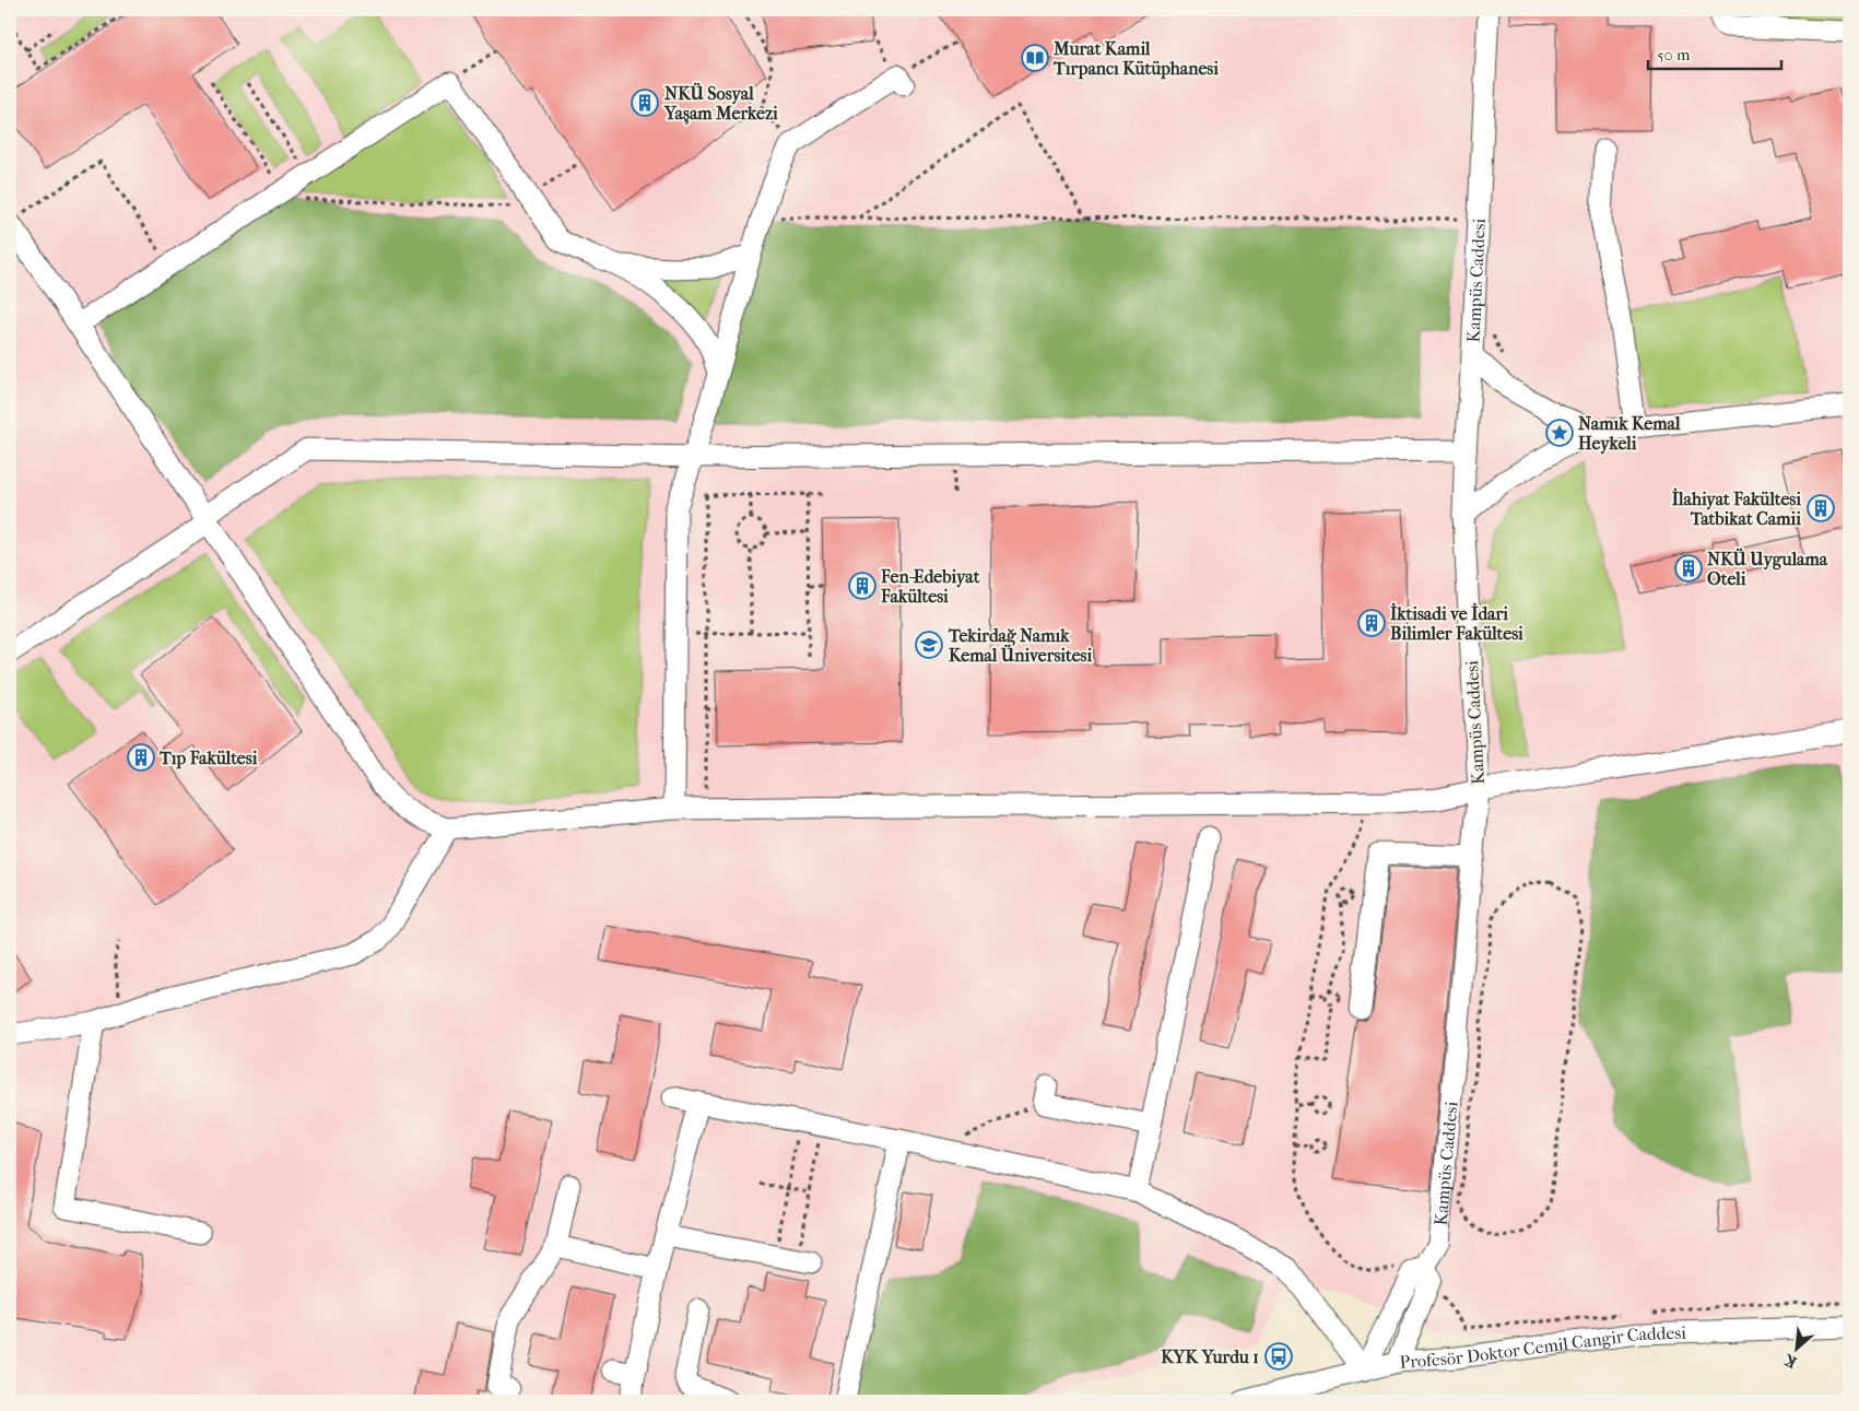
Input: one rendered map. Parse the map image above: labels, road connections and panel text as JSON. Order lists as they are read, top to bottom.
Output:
{
  "streets": {
    "street": ["Kampüs Caddesi", "Profesör Doktor Cemil Cangir Caddesi"]
  },
  "places": {
    "library": ["Murat Kamil Tırpancı Kütüphanesi"],
    "building": [
      "NKÜ Sosyal Yaşam Merkezi",
      "İlahiyat Fakültesi Tatbikat Camii",
      "NKÜ Uygulama Oteli",
      "Fen-Edebiyat Fakültesi",
      "İktisadi ve İdari Bilimler Fakültesi",
      "Tıp Fakültesi"
    ],
    "place": ["Namık Kemal Heykeli"],
    "school or university": ["Tekirdağ Namık Kemal Üniversitesi"],
    "bus stop": ["KYK Yurdu 1"]
  },
  "scale_bar": "50 m",
  "north": "bottom left"
}
